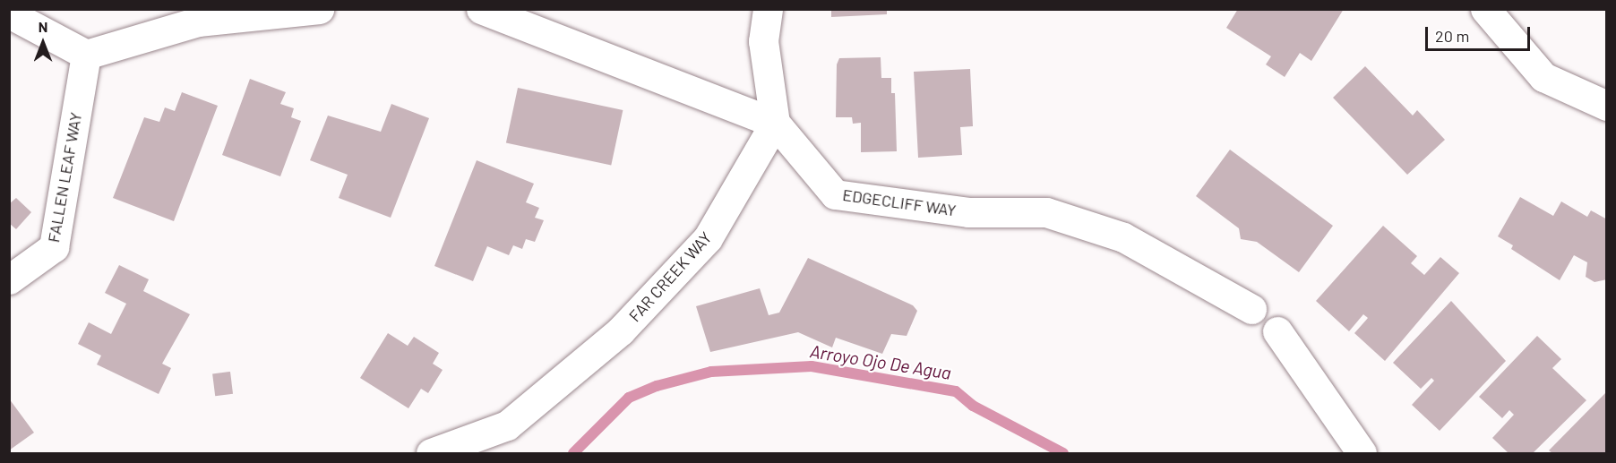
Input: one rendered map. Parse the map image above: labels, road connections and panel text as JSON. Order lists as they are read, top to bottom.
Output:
{
  "streets": {
    "street": ["FALLEN LEAF WAY", "EDGECLIFF WAY", "FAR CREEK WAY"]
  },
  "crossings": [
    ["EDGECLIFF WAY", "FAR CREEK WAY"]
  ],
  "water": ["Arroyo Ojo De Agua"],
  "scale_bar": "20 m",
  "north": "top"
}
